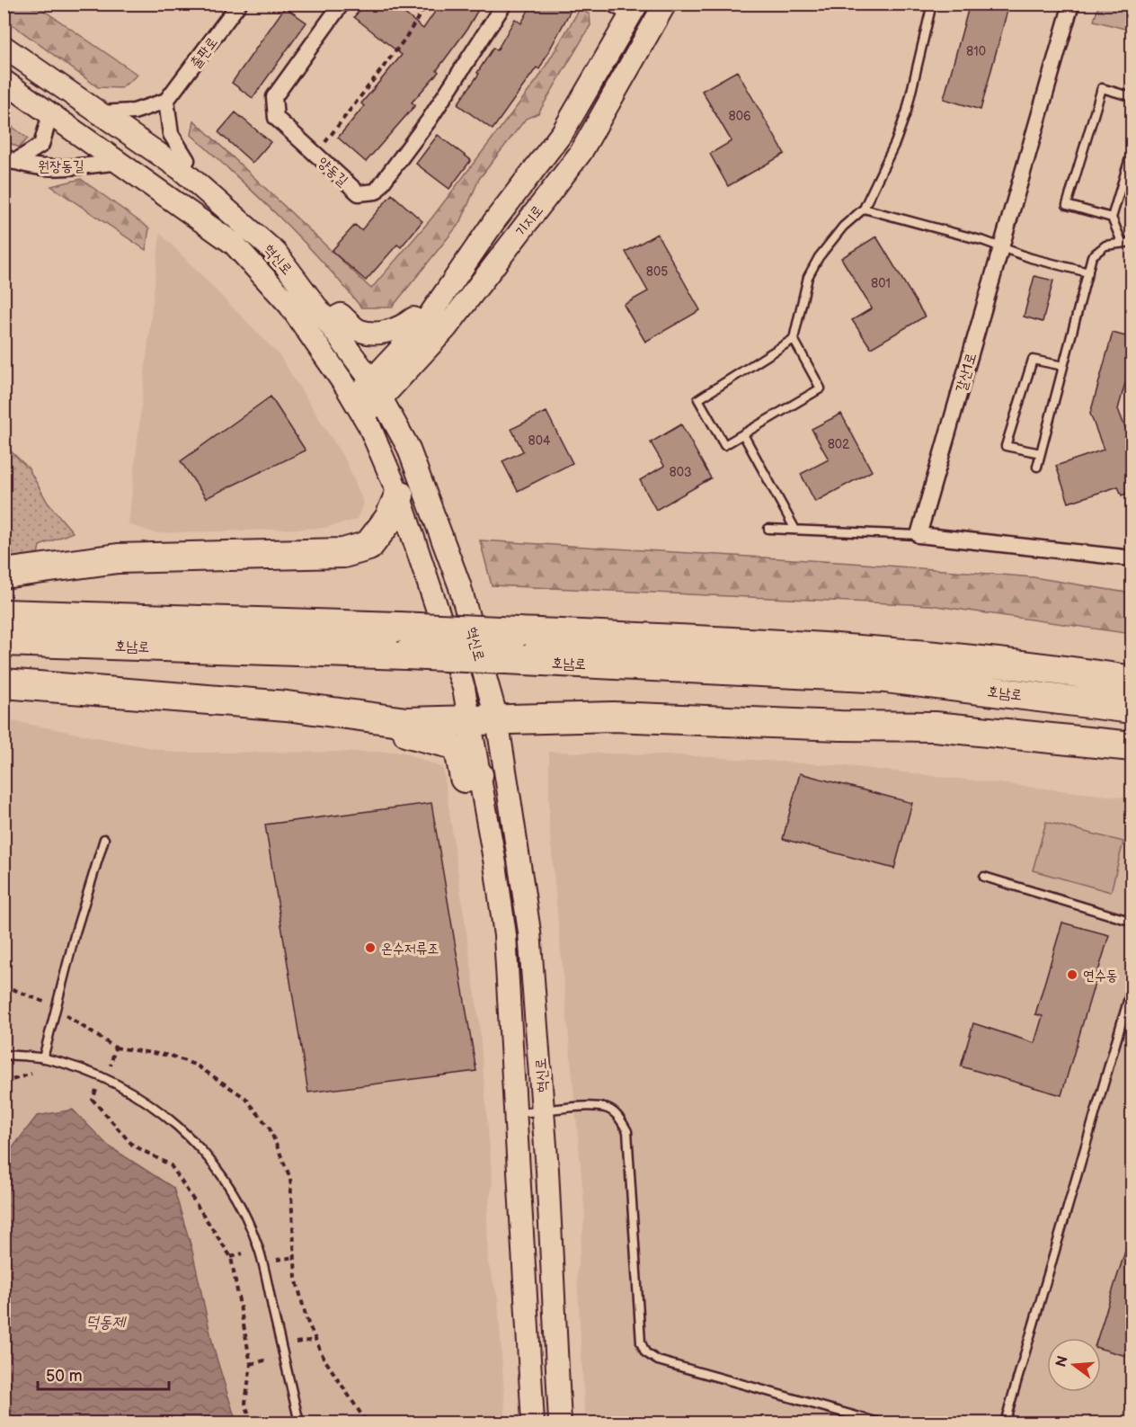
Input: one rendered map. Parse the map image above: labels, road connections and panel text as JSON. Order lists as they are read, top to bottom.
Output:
{
  "streets": {
    "highway": ["호남로"],
    "main road": ["기지로", "혁신로"],
    "street": [
      "출판로",
      "원장동길",
      "양동길",
      "갈산1로"
    ]
  },
  "crossings": [
    ["원장동길", "혁신로"],
    ["기지로", "혁신로"]
  ],
  "water": ["덕동제"],
  "places": ["온수저류조", "연수동"],
  "house_numbers": [
    "810",
    "806",
    "805",
    "801",
    "804",
    "802",
    "803"
  ],
  "scale_bar": "50 m",
  "north": "left"
}
